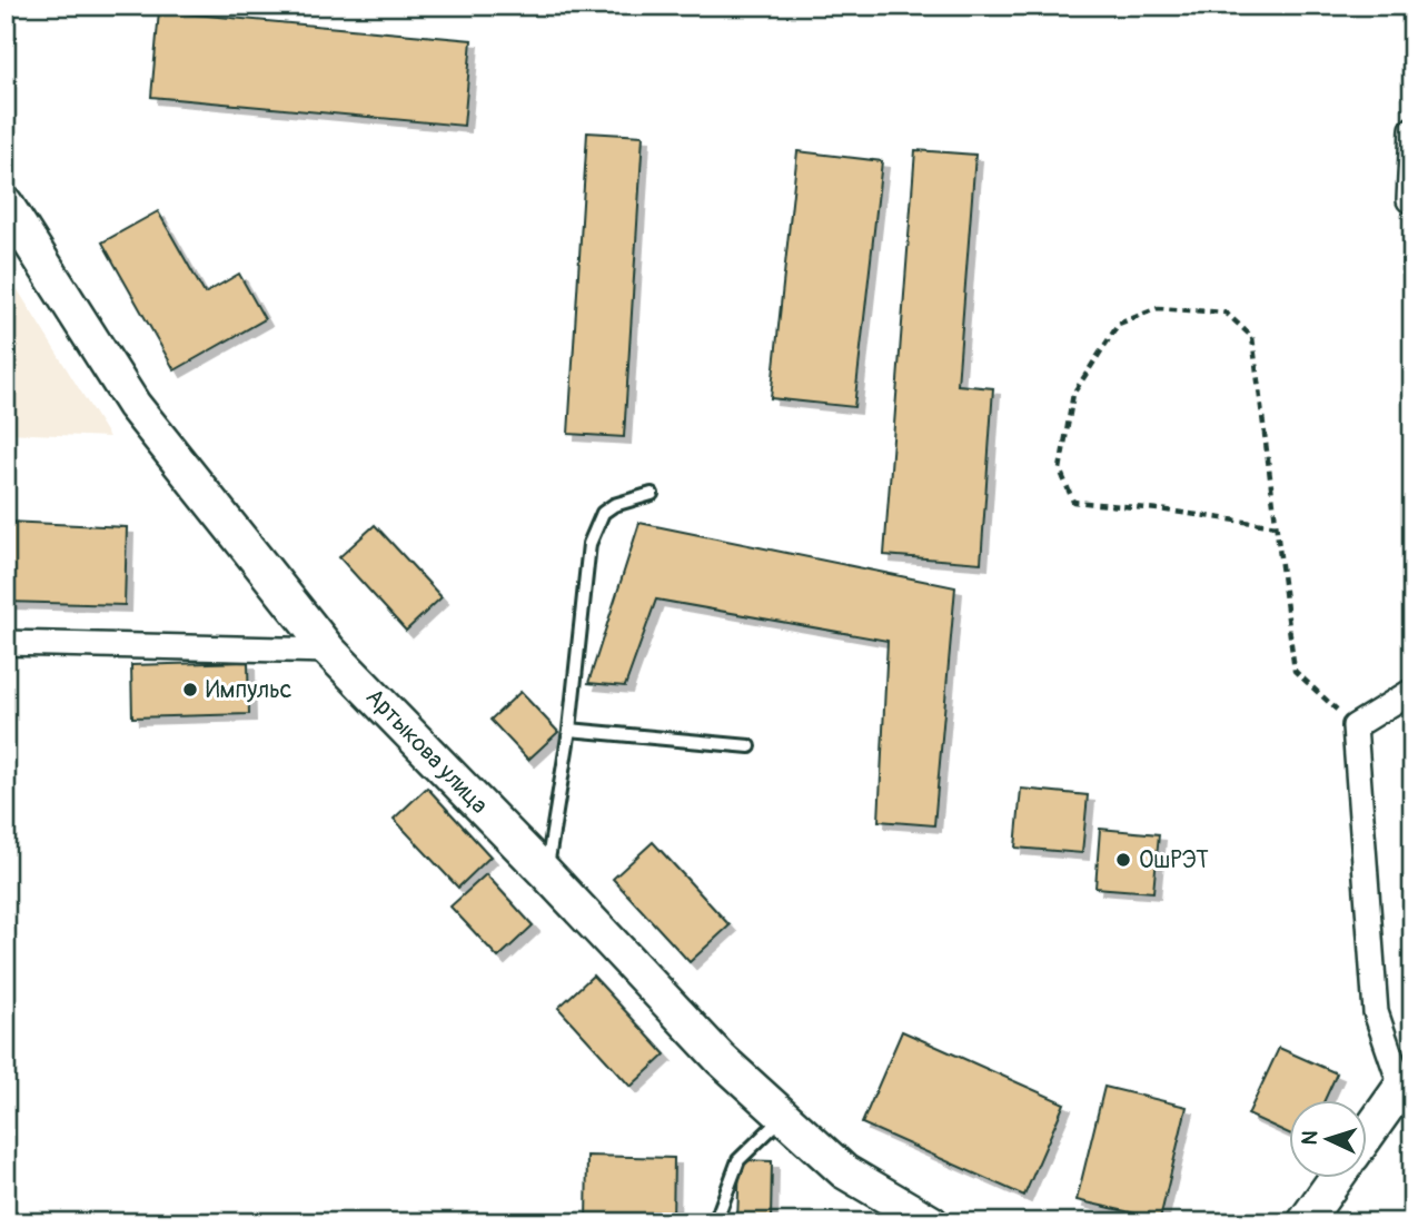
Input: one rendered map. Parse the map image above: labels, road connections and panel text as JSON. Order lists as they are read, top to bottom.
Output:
{
  "streets": {
    "main road": ["Артыкова улица"]
  },
  "places": ["Импульс", "ОшРЭТ"],
  "north": "left"
}
